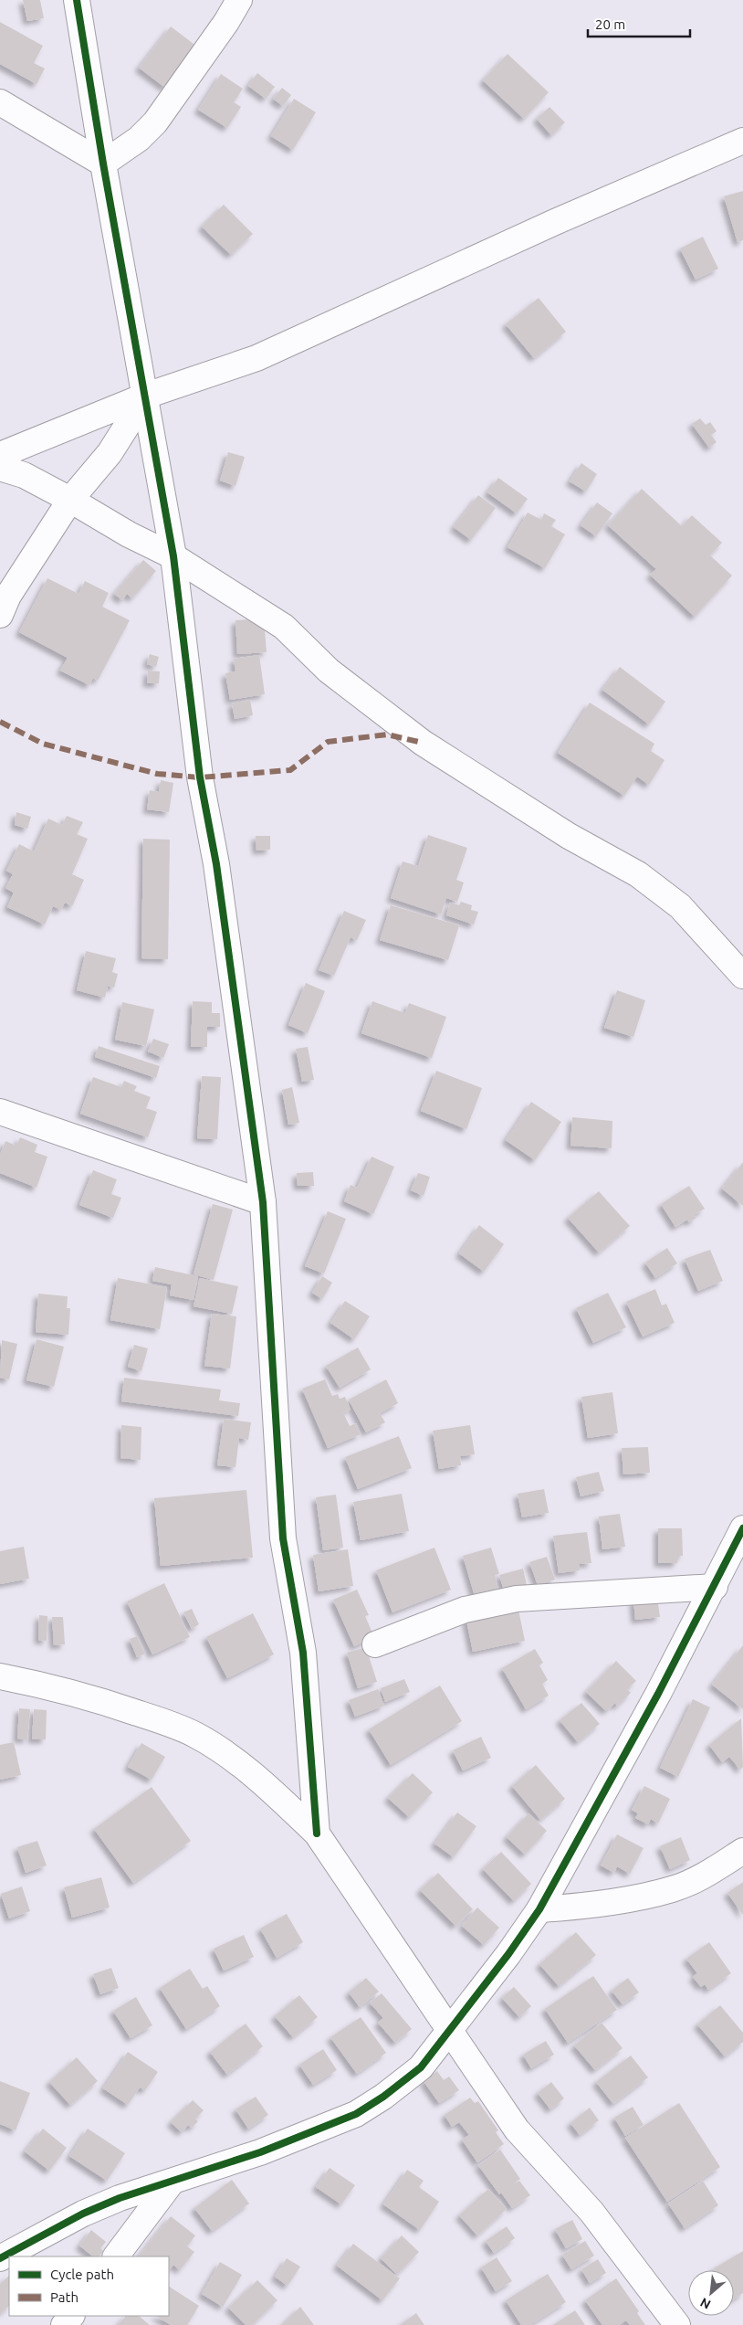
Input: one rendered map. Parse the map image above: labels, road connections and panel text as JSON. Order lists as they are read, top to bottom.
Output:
{
  "legend": ["Cycle path", "Path"],
  "scale_bar": "20 m",
  "north": "bottom left"
}
